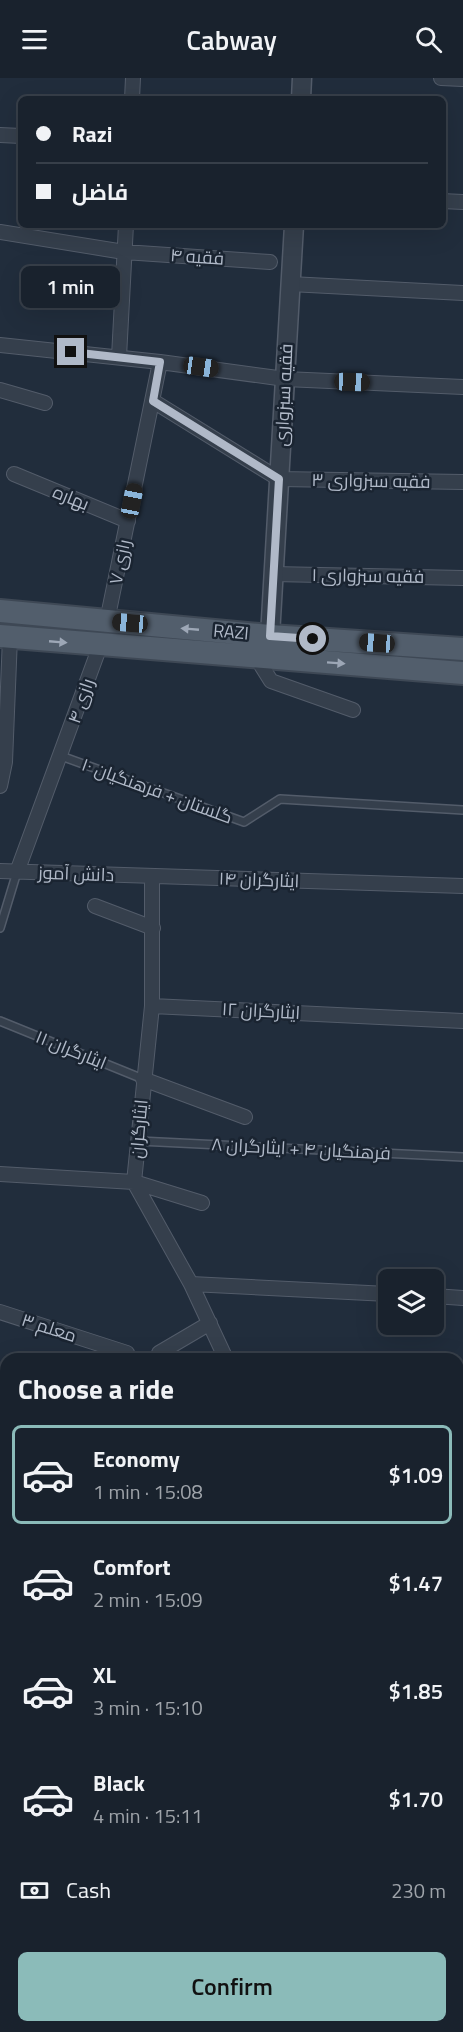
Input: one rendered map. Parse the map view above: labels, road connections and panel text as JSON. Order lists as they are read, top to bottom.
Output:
{
  "streets": {
    "main road": ["RAZI"],
    "street": [
      "فقیه ۴",
      "فقیه سبزواری",
      "فقیه سبزواری ۳",
      "بهاره",
      "رازی ۷",
      "فقیه سبزواری ۱",
      "رازی ۴",
      "دانش آموز",
      "ایثارگران ۱۴",
      "ایثارگران ۱۲",
      "ایثارگران",
      "معلم ۳"
    ],
    "lane": ["گلستان + فرهنگیان ۱۰", "ایثارگران ۱۱", "فرهنگیان ۴ + ایثارگران ۸"]
  },
  "crossings": [
    ["فقیه سبزواری", "فقیه سبزواری ۳"],
    ["فقیه سبزواری", "فقیه سبزواری ۱"],
    ["فقیه سبزواری", "RAZI"],
    ["بهاره", "رازی ۷"],
    ["رازی ۷", "RAZI"],
    ["RAZI", "رازی ۴"],
    ["رازی ۴", "گلستان + فرهنگیان ۱۰"],
    ["رازی ۴", "دانش آموز"],
    ["دانش آموز", "ایثارگران ۱۴"],
    ["دانش آموز", "ایثارگران"],
    ["ایثارگران ۱۴", "ایثارگران"],
    ["ایثارگران ۱۲", "ایثارگران"],
    ["ایثارگران ۱۱", "ایثارگران"],
    ["ایثارگران", "فرهنگیان ۴ + ایثارگران ۸"]
  ],
  "page": {
    "header": "Cabway",
    "banner": ["Razi", "فاضل"],
    "bubble": "1 min",
    "heading": "Choose a ride",
    "list": [
      {
        "name": "Economy",
        "note": "1 min · 15:08",
        "value": "$1.09"
      },
      {
        "name": "Comfort",
        "note": "2 min · 15:09",
        "value": "$1.47"
      },
      {
        "name": "XL",
        "note": "3 min · 15:10",
        "value": "$1.85"
      },
      {
        "name": "Black",
        "note": "4 min · 15:11",
        "value": "$1.70"
      }
    ],
    "pay": ["Cash", "230 m"],
    "buttons": "Confirm"
  }
}
